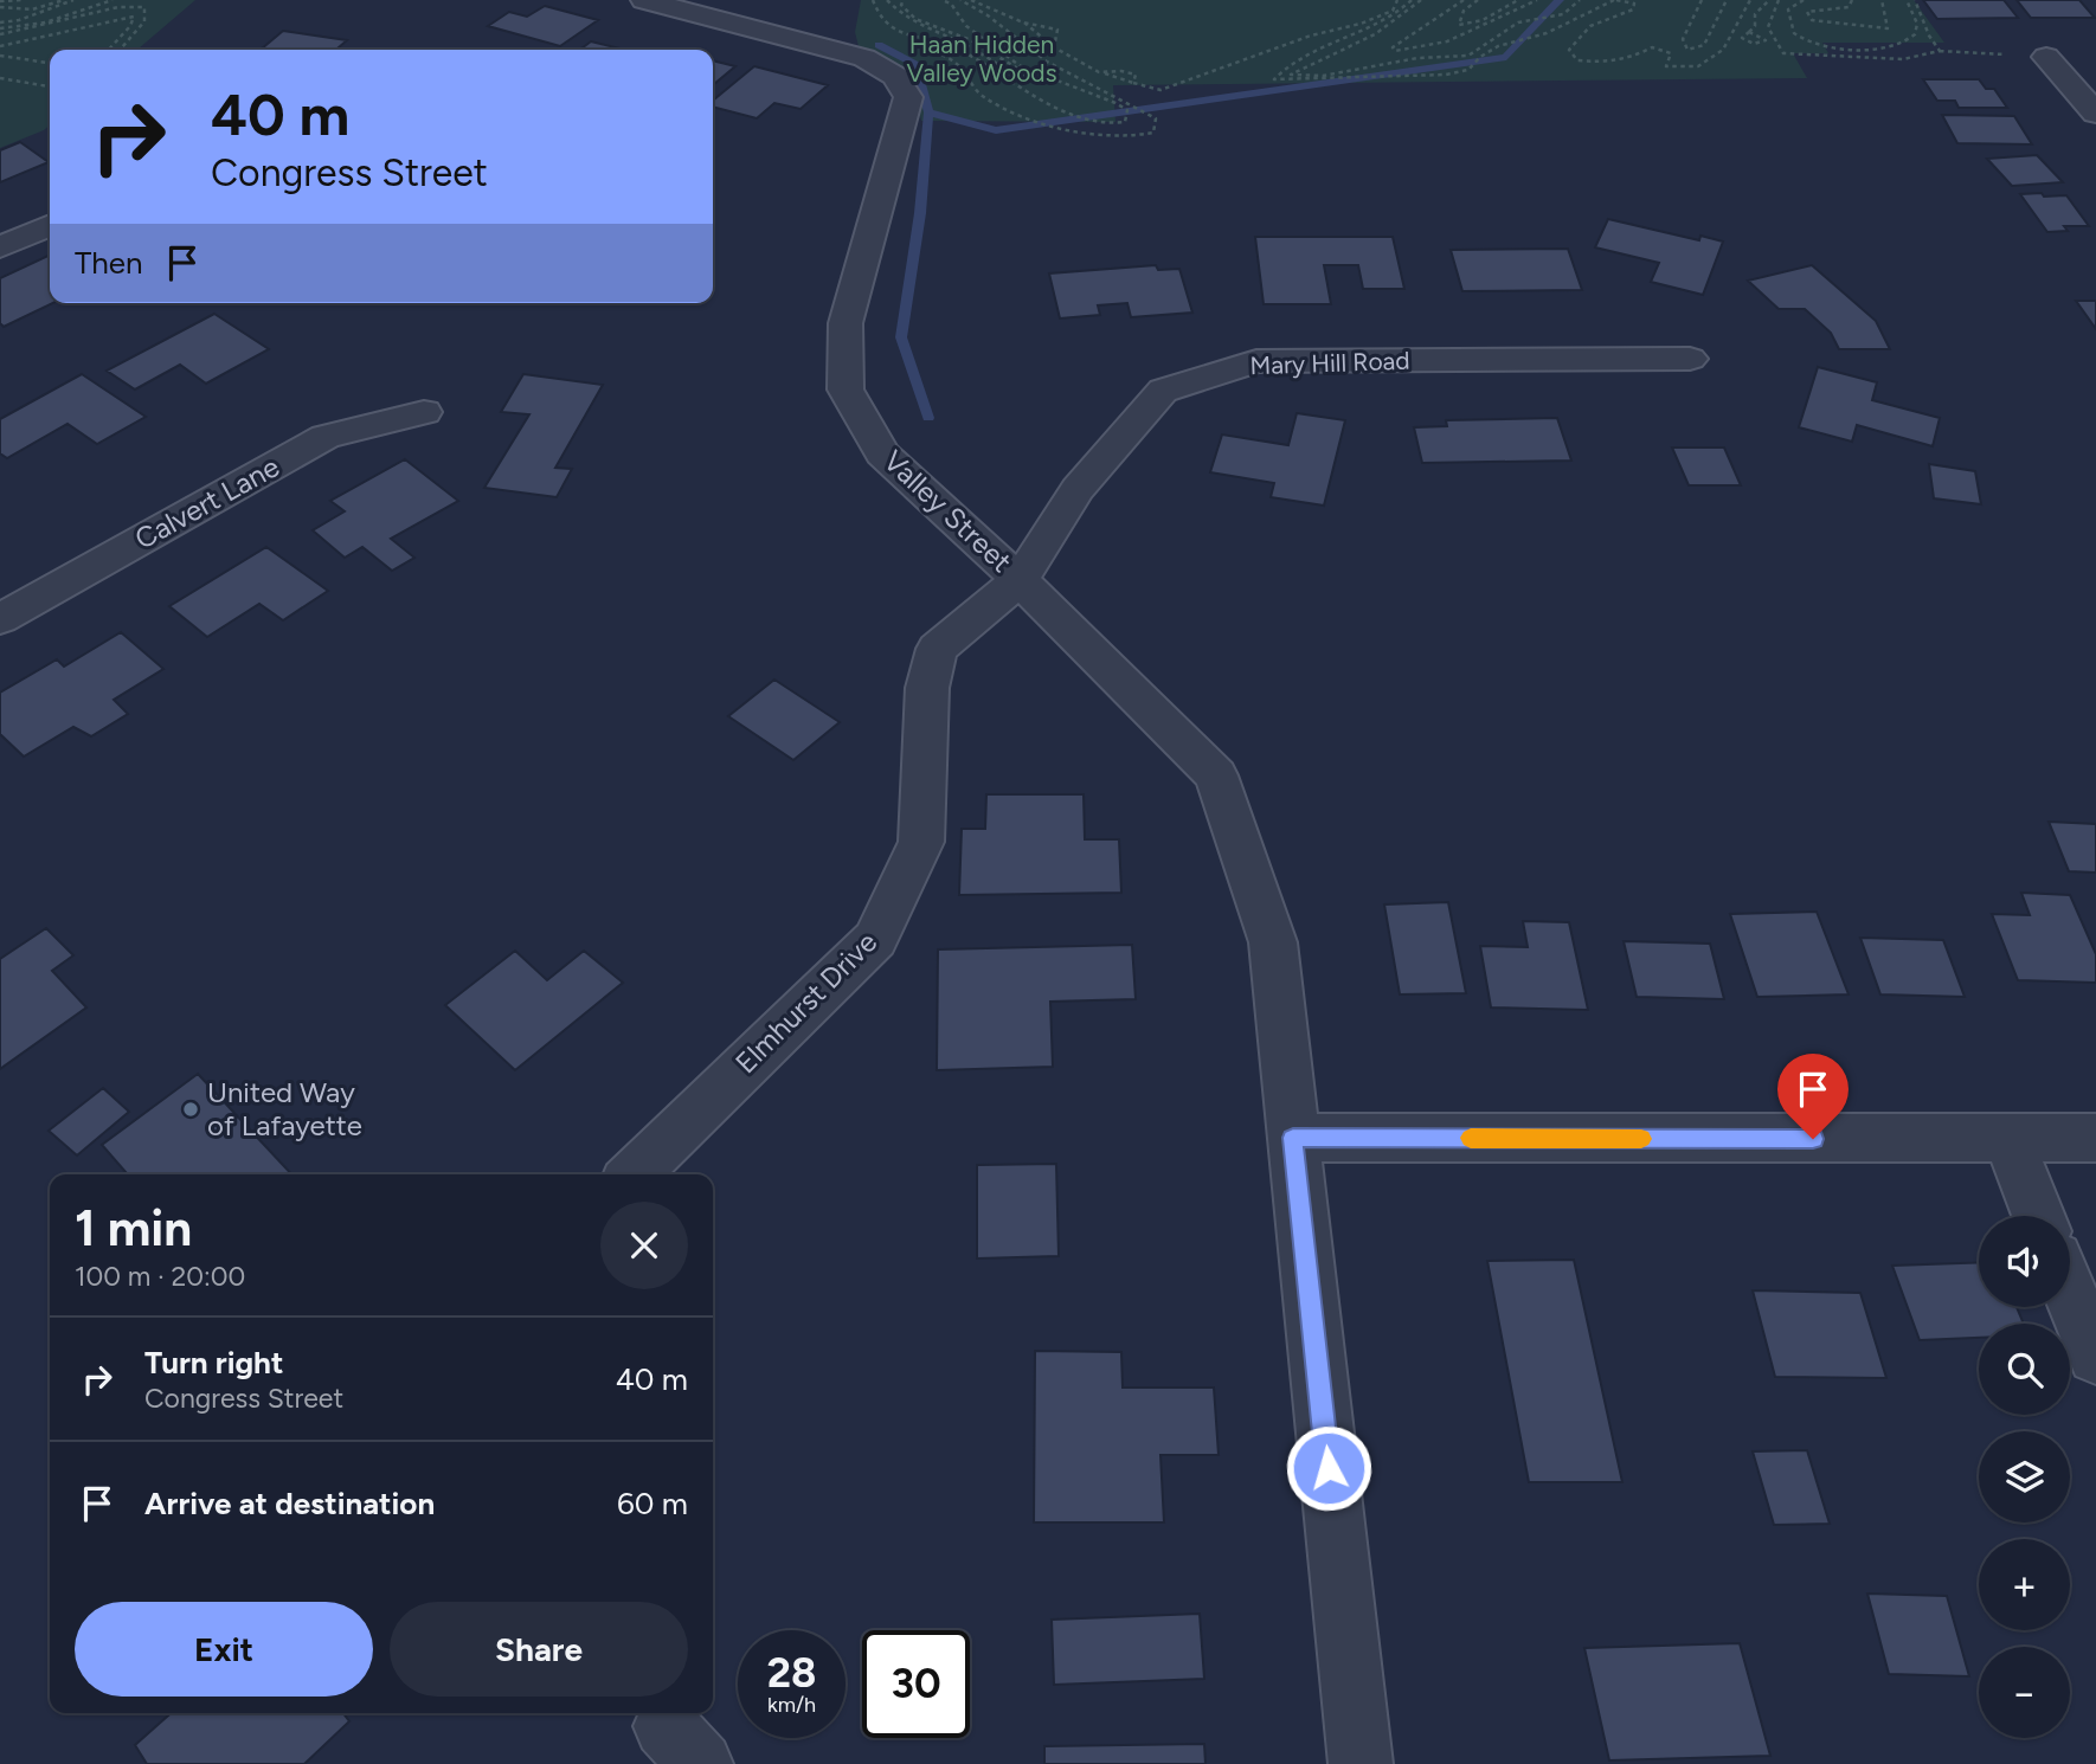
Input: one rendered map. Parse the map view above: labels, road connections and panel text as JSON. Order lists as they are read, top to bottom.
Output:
{
  "streets": {
    "street": [
      "Mary Hill Road",
      "Calvert Lane",
      "Valley Street",
      "Elmhurst Drive"
    ]
  },
  "crossings": [
    ["Mary Hill Road", "Valley Street"],
    ["Mary Hill Road", "Elmhurst Drive"],
    ["Valley Street", "Elmhurst Drive"]
  ],
  "parks": ["Haan Hidden Valley Woods"],
  "places": ["United Way of Lafayette"],
  "page": {
    "turn": ["40 m", "Congress Street"],
    "then": "Then",
    "heading": ["1 min", "100 m · 20:00"],
    "map_buttons": ["+", "−"],
    "list": [
      {
        "name": "Turn right",
        "note": "Congress Street",
        "value": "40 m"
      },
      {
        "name": "Arrive at destination",
        "value": "60 m"
      }
    ],
    "buttons": ["Exit", "Share"],
    "speed": "28 km/h",
    "limit": "30"
  }
}
